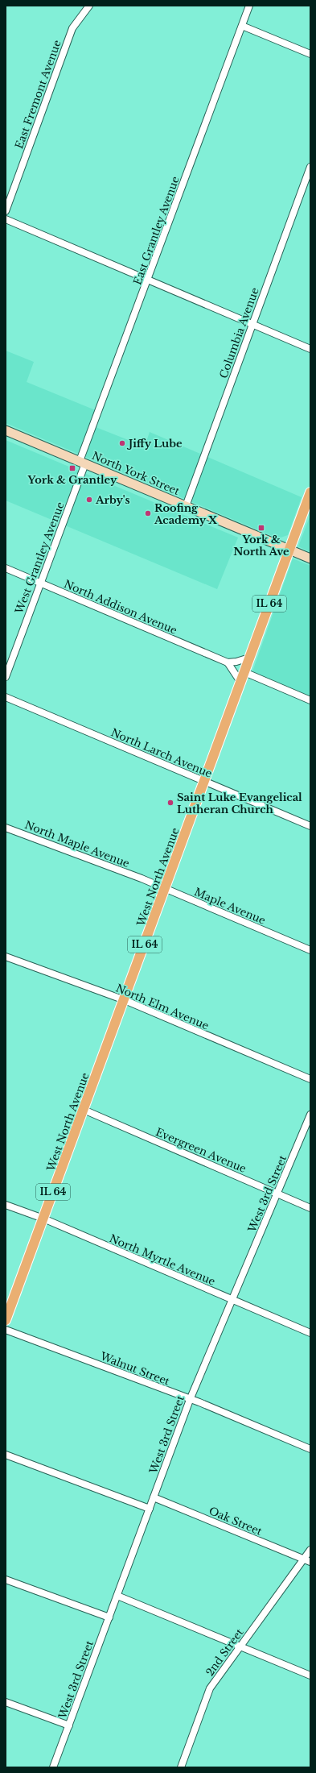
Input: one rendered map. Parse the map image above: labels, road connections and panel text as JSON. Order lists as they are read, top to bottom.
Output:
{
  "streets": {
    "main road": ["North York Street", "IL 64", "West North Avenue"],
    "street": [
      "East Fremont Avenue",
      "East Grantley Avenue",
      "Columbia Avenue",
      "West Grantley Avenue",
      "North Addison Avenue",
      "North Larch Avenue",
      "North Maple Avenue",
      "Maple Avenue",
      "North Elm Avenue",
      "Evergreen Avenue",
      "West 3rd Street",
      "North Myrtle Avenue",
      "Walnut Street",
      "Oak Street",
      "2nd Street"
    ]
  },
  "crossings": [
    ["East Grantley Avenue", "North York Street"],
    ["East Grantley Avenue", "West Grantley Avenue"],
    ["Columbia Avenue", "North York Street"],
    ["North York Street", "West Grantley Avenue"],
    ["North York Street", "IL 64"],
    ["North York Street", "West North Avenue"],
    ["West Grantley Avenue", "North Addison Avenue"],
    ["IL 64", "West North Avenue"],
    ["North Larch Avenue", "West North Avenue"],
    ["North Maple Avenue", "Maple Avenue"],
    ["West North Avenue", "Maple Avenue"],
    ["West North Avenue", "North Elm Avenue"],
    ["West North Avenue", "Evergreen Avenue"],
    ["West North Avenue", "North Myrtle Avenue"],
    ["Evergreen Avenue", "West 3rd Street"],
    ["West 3rd Street", "North Myrtle Avenue"],
    ["West 3rd Street", "Walnut Street"],
    ["West 3rd Street", "Oak Street"],
    ["Oak Street", "2nd Street"]
  ],
  "places": {
    "other": [
      "Jiffy Lube",
      "Arby's",
      "Roofing Academy X",
      "Saint Luke Evangelical Lutheran Church"
    ],
    "transit": ["York & Grantley", "York & North Ave"]
  }
}
